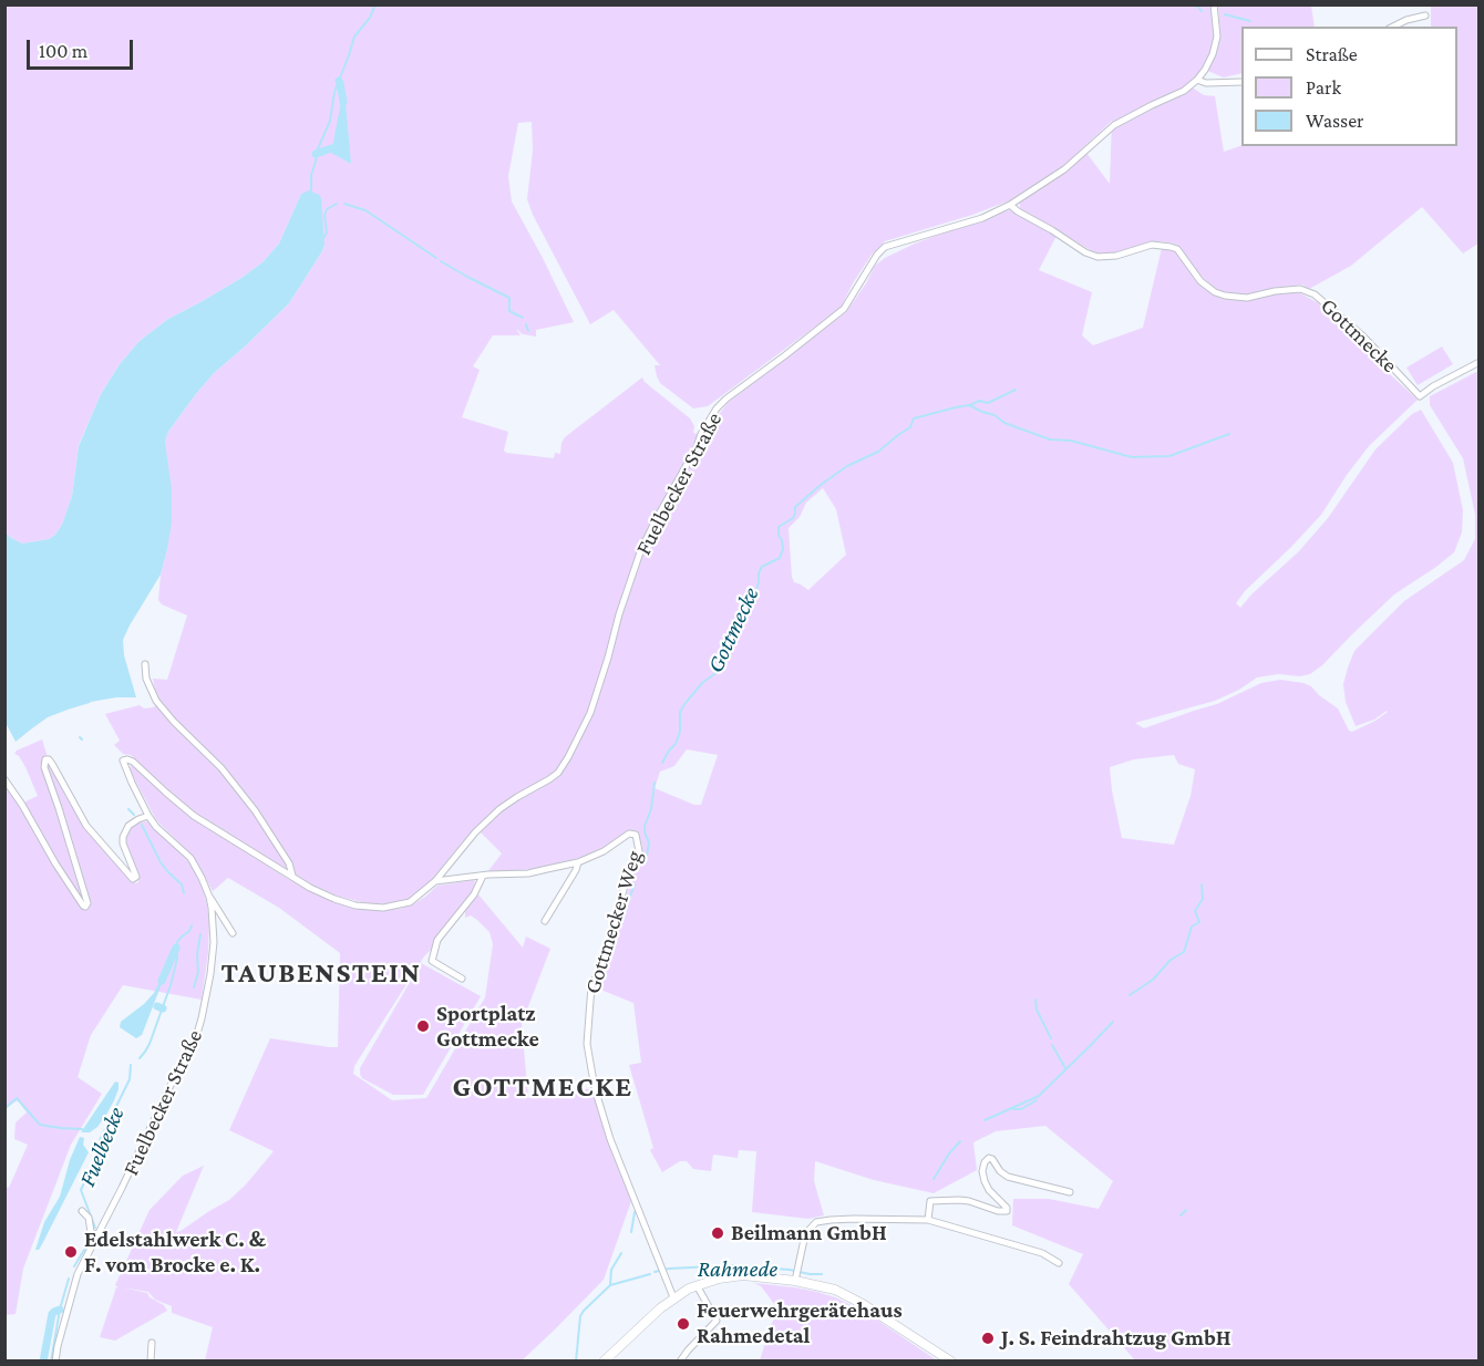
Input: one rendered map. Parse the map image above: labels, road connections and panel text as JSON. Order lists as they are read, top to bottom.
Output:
{
  "streets": {
    "street": ["Gottmecke", "Fuelbecker Straße", "Gottmecker Weg"]
  },
  "crossings": [
    ["Gottmecke", "Fuelbecker Straße"],
    ["Fuelbecker Straße", "Gottmecker Weg"]
  ],
  "districts": ["TAUBENSTEIN", "GOTTMECKE"],
  "water": ["Gottmecke", "Fuelbecke", "Rahmede"],
  "places": [
    "Sportplatz Gottmecke",
    "Beilmann GmbH",
    "Edelstahlwerk C. & F. vom Brocke e. K.",
    "Feuerwehrgerätehaus Rahmedetal",
    "J. S. Feindrahtzug GmbH"
  ],
  "legend": ["Straße", "Park", "Wasser"],
  "scale_bar": "100 m"
}
